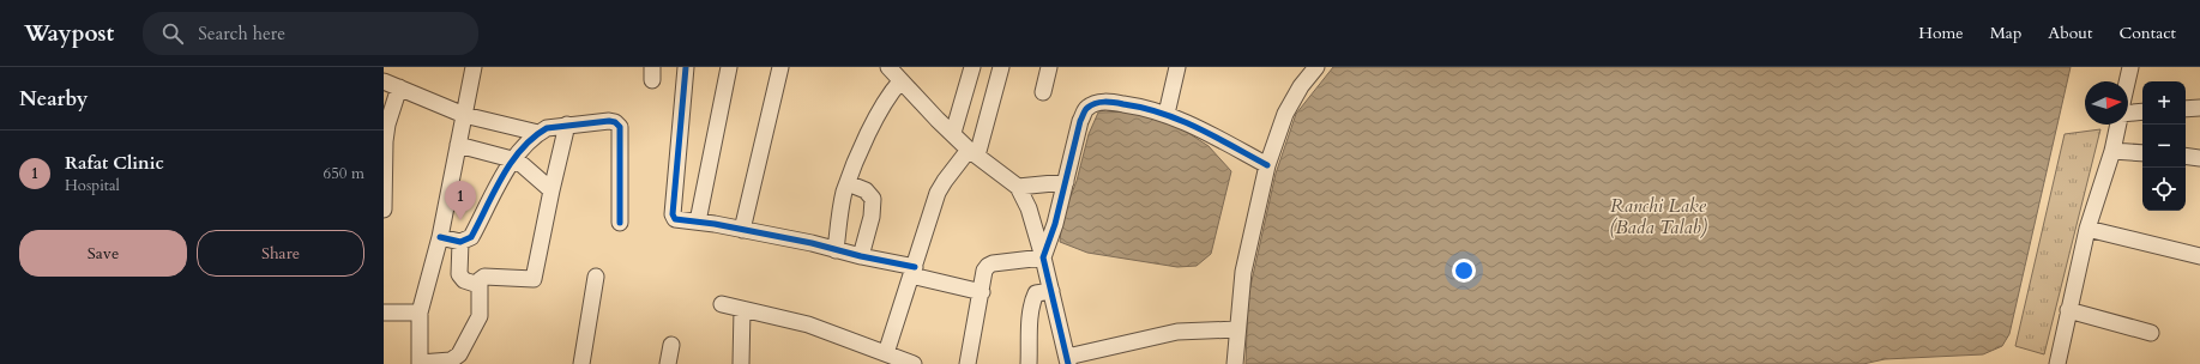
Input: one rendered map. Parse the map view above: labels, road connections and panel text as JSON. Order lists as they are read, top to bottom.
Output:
{
  "water": ["Ranchi Lake (Bada Talab)"],
  "north": "right",
  "page": {
    "header": "Waypost",
    "search": "Search here",
    "nav": [
      "Home",
      "Map",
      "About",
      "Contact"
    ],
    "heading": "Nearby",
    "map_buttons": ["+", "−"],
    "list": [
      {
        "mark": "1",
        "name": "Rafat Clinic",
        "note": "Hospital",
        "value": "650 m"
      }
    ],
    "pins": "1",
    "buttons": ["Save", "Share"]
  }
}
